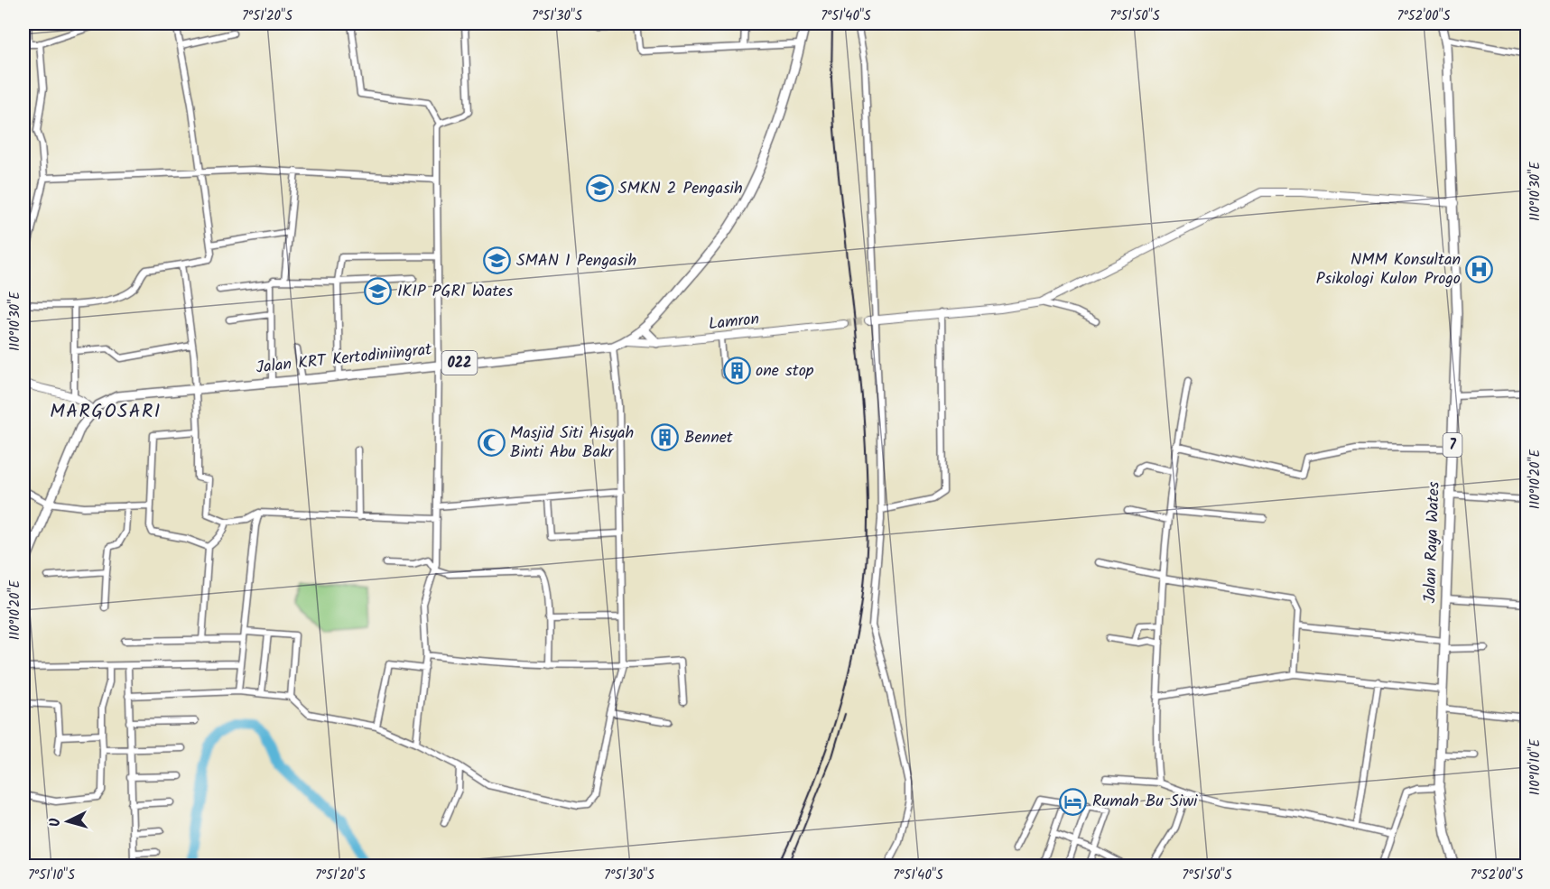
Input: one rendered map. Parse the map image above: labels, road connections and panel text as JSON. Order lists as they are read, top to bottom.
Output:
{
  "streets": {
    "main road": [
      "Jalan KRT Kertodiniingrat",
      "022",
      "7",
      "Jalan Raya Wates"
    ],
    "street": ["Lamron"]
  },
  "crossings": [
    ["Lamron", "Jalan KRT Kertodiniingrat"]
  ],
  "districts": ["MARGOSARI"],
  "places": {
    "school or university": ["SMKN 2 Pengasih", "SMAN 1 Pengasih", "IKIP PGRI Wates"],
    "hospital": ["NMM Konsultan Psikologi Kulon Progo"],
    "building": ["one stop", "Bennet"],
    "mosque": ["Masjid Siti Aisyah Binti Abu Bakr"],
    "hotel": ["Rumah Bu Siwi"]
  },
  "north": "left",
  "coordinates": [
    "7°51'20\"S",
    "7°51'30\"S",
    "7°51'40\"S",
    "7°51'50\"S",
    "7°52'00\"S",
    "110°10'30\"E",
    "110°10'20\"E",
    "110°10'10\"E",
    "7°51'10\"S"
  ]
}
